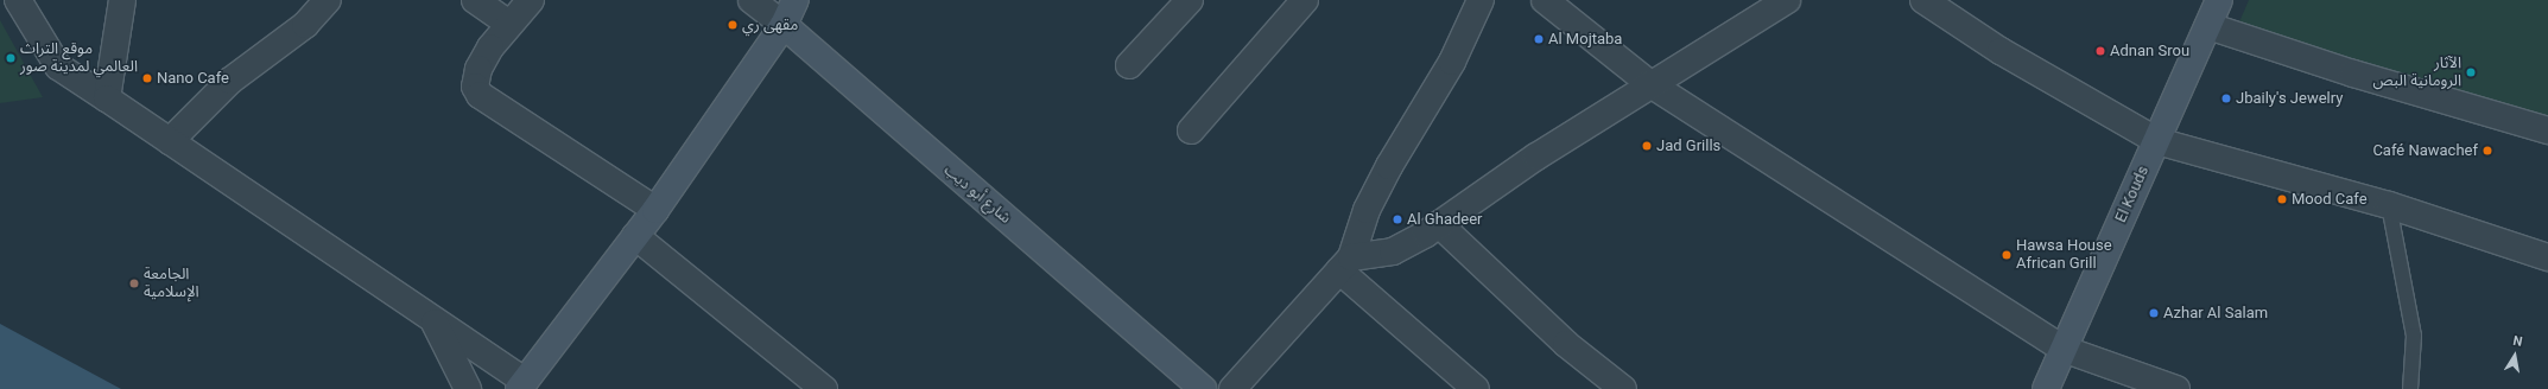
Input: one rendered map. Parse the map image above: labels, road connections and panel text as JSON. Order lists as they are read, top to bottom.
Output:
{
  "streets": {
    "main road": ["شارع أبو ديب", "El Kouds"]
  },
  "places": [
    "مقهى ري",
    "Al Mojtaba",
    "Adnan Srou",
    "موقع التراث العالمي لمدينة صور",
    "الآثار الرومانية البص",
    "Nano Cafe",
    "Jbaily's Jewelry",
    "Jad Grills",
    "Café Nawachef",
    "Mood Cafe",
    "Al Ghadeer",
    "Hawsa House African Grill",
    "الجامعة الإسلامية",
    "Azhar Al Salam"
  ],
  "north": "top"
}
